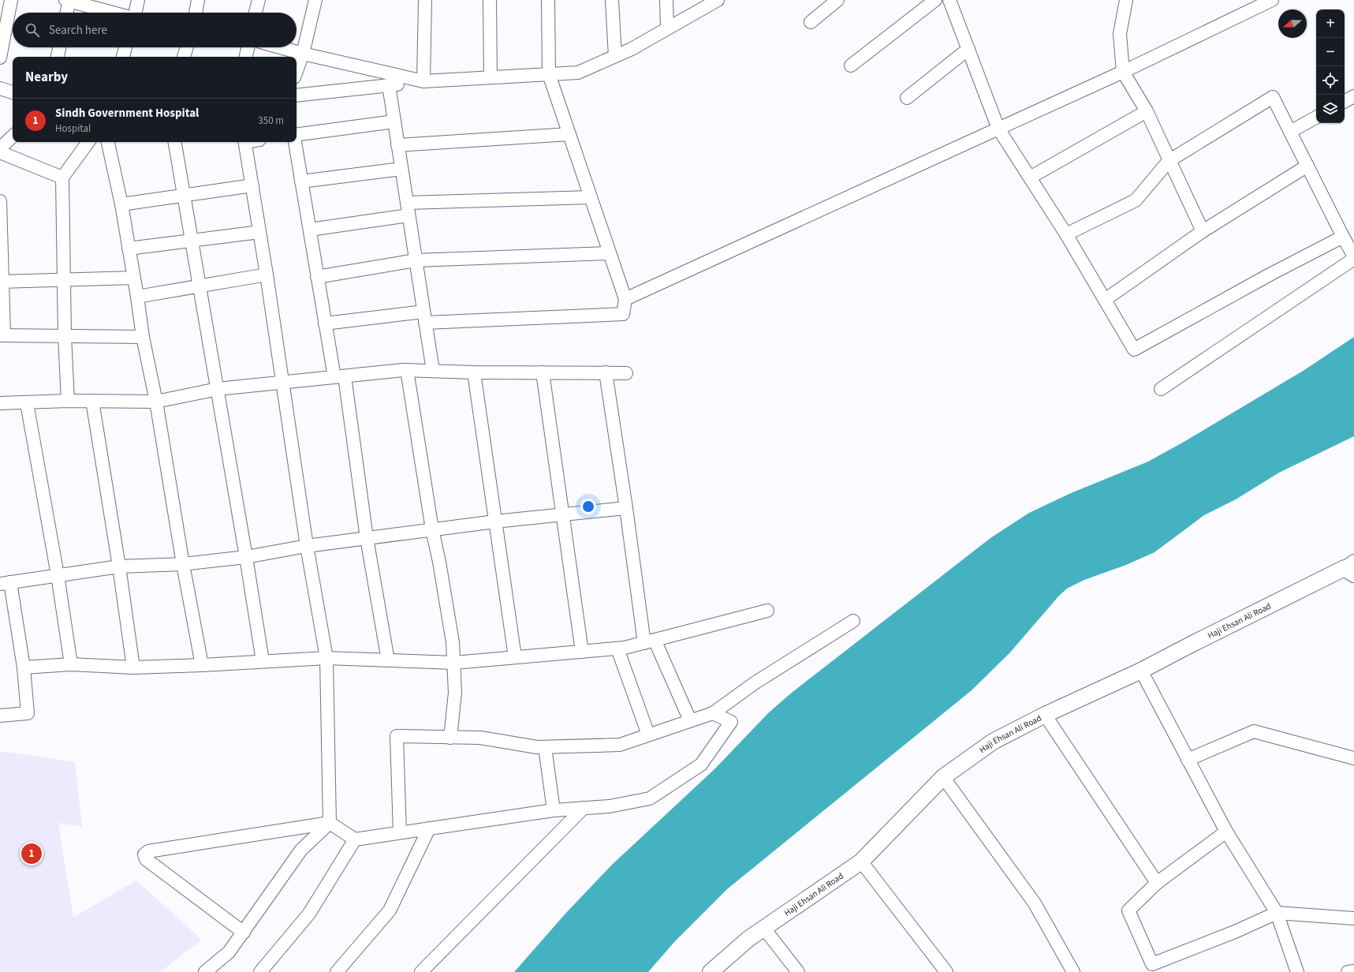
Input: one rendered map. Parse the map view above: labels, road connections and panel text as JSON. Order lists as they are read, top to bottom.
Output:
{
  "streets": {
    "street": ["Haji Ehsan Ali Road"]
  },
  "north": "left",
  "page": {
    "map_buttons": ["+", "−"],
    "search": "Search here",
    "heading": "Nearby",
    "list": [
      {
        "mark": "1",
        "name": "Sindh Government Hospital",
        "note": "Hospital",
        "value": "350 m"
      }
    ],
    "pins": "1"
  }
}
